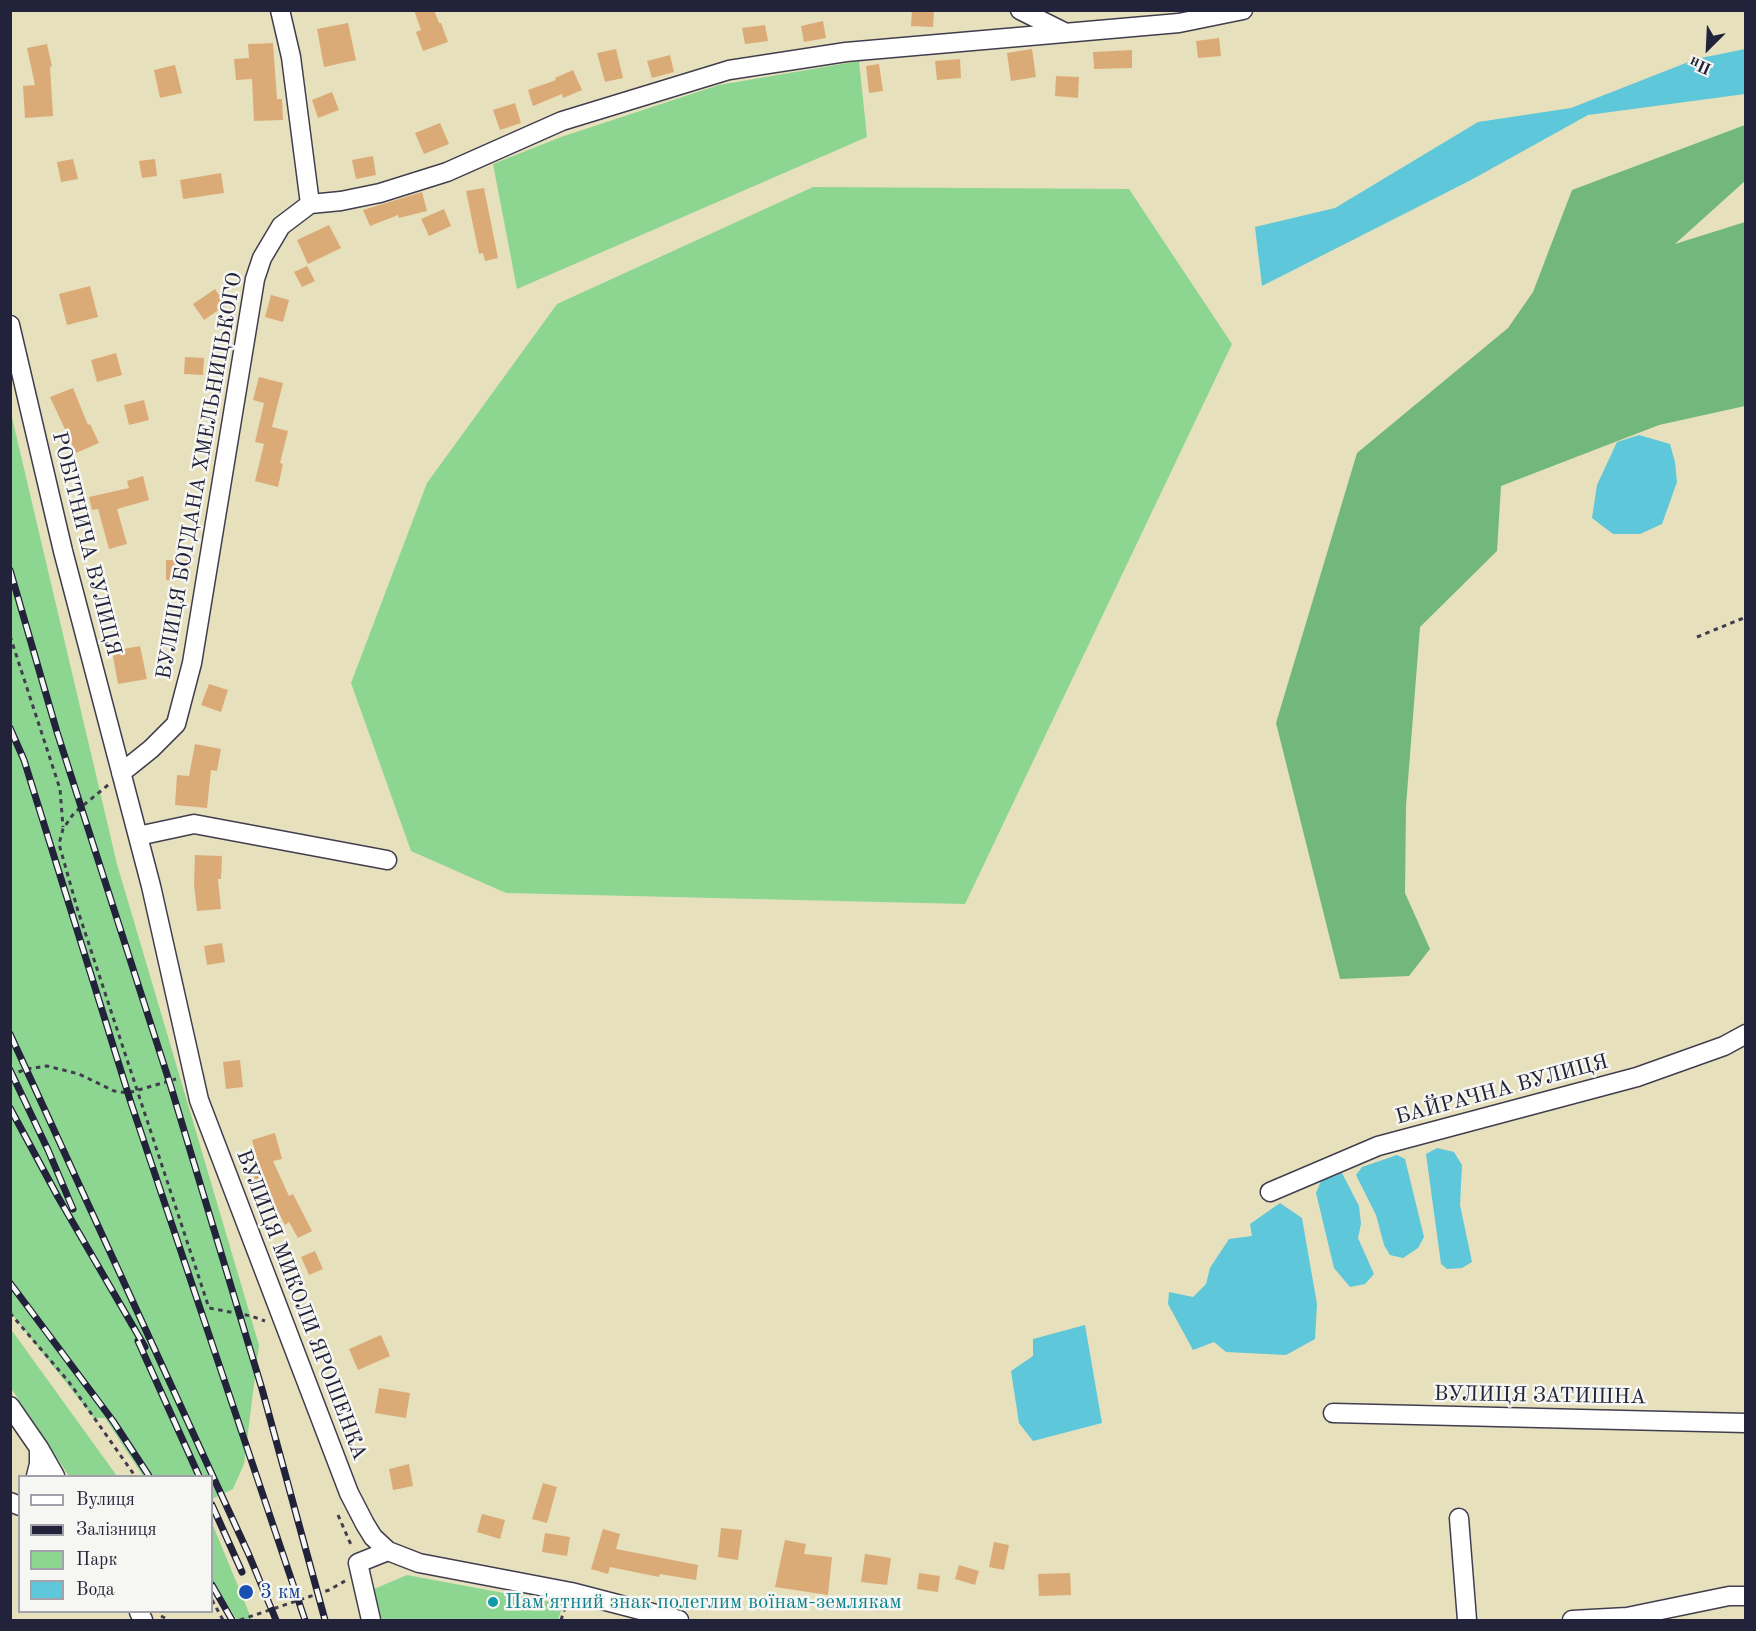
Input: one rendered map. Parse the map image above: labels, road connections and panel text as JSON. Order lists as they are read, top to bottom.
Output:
{
  "streets": {
    "street": [
      "ВУЛИЦЯ БОГДАНА ХМЕЛЬНИЦЬКОГО",
      "РОБІТНИЧА ВУЛИЦЯ",
      "БАЙРАЧНА ВУЛИЦЯ",
      "ВУЛИЦЯ МИКОЛИ ЯРОШЕНКА",
      "ВУЛИЦЯ ЗАТИШНА"
    ]
  },
  "crossings": [
    ["ВУЛИЦЯ БОГДАНА ХМЕЛЬНИЦЬКОГО", "РОБІТНИЧА ВУЛИЦЯ"],
    ["ВУЛИЦЯ БОГДАНА ХМЕЛЬНИЦЬКОГО", "ВУЛИЦЯ МИКОЛИ ЯРОШЕНКА"],
    ["РОБІТНИЧА ВУЛИЦЯ", "ВУЛИЦЯ МИКОЛИ ЯРОШЕНКА"]
  ],
  "places": ["3 км", "Пам'ятний знак полеглим воїнам-землякам"],
  "legend": [
    "Вулиця",
    "Залізниця",
    "Парк",
    "Вода"
  ],
  "north": "bottom left"
}
